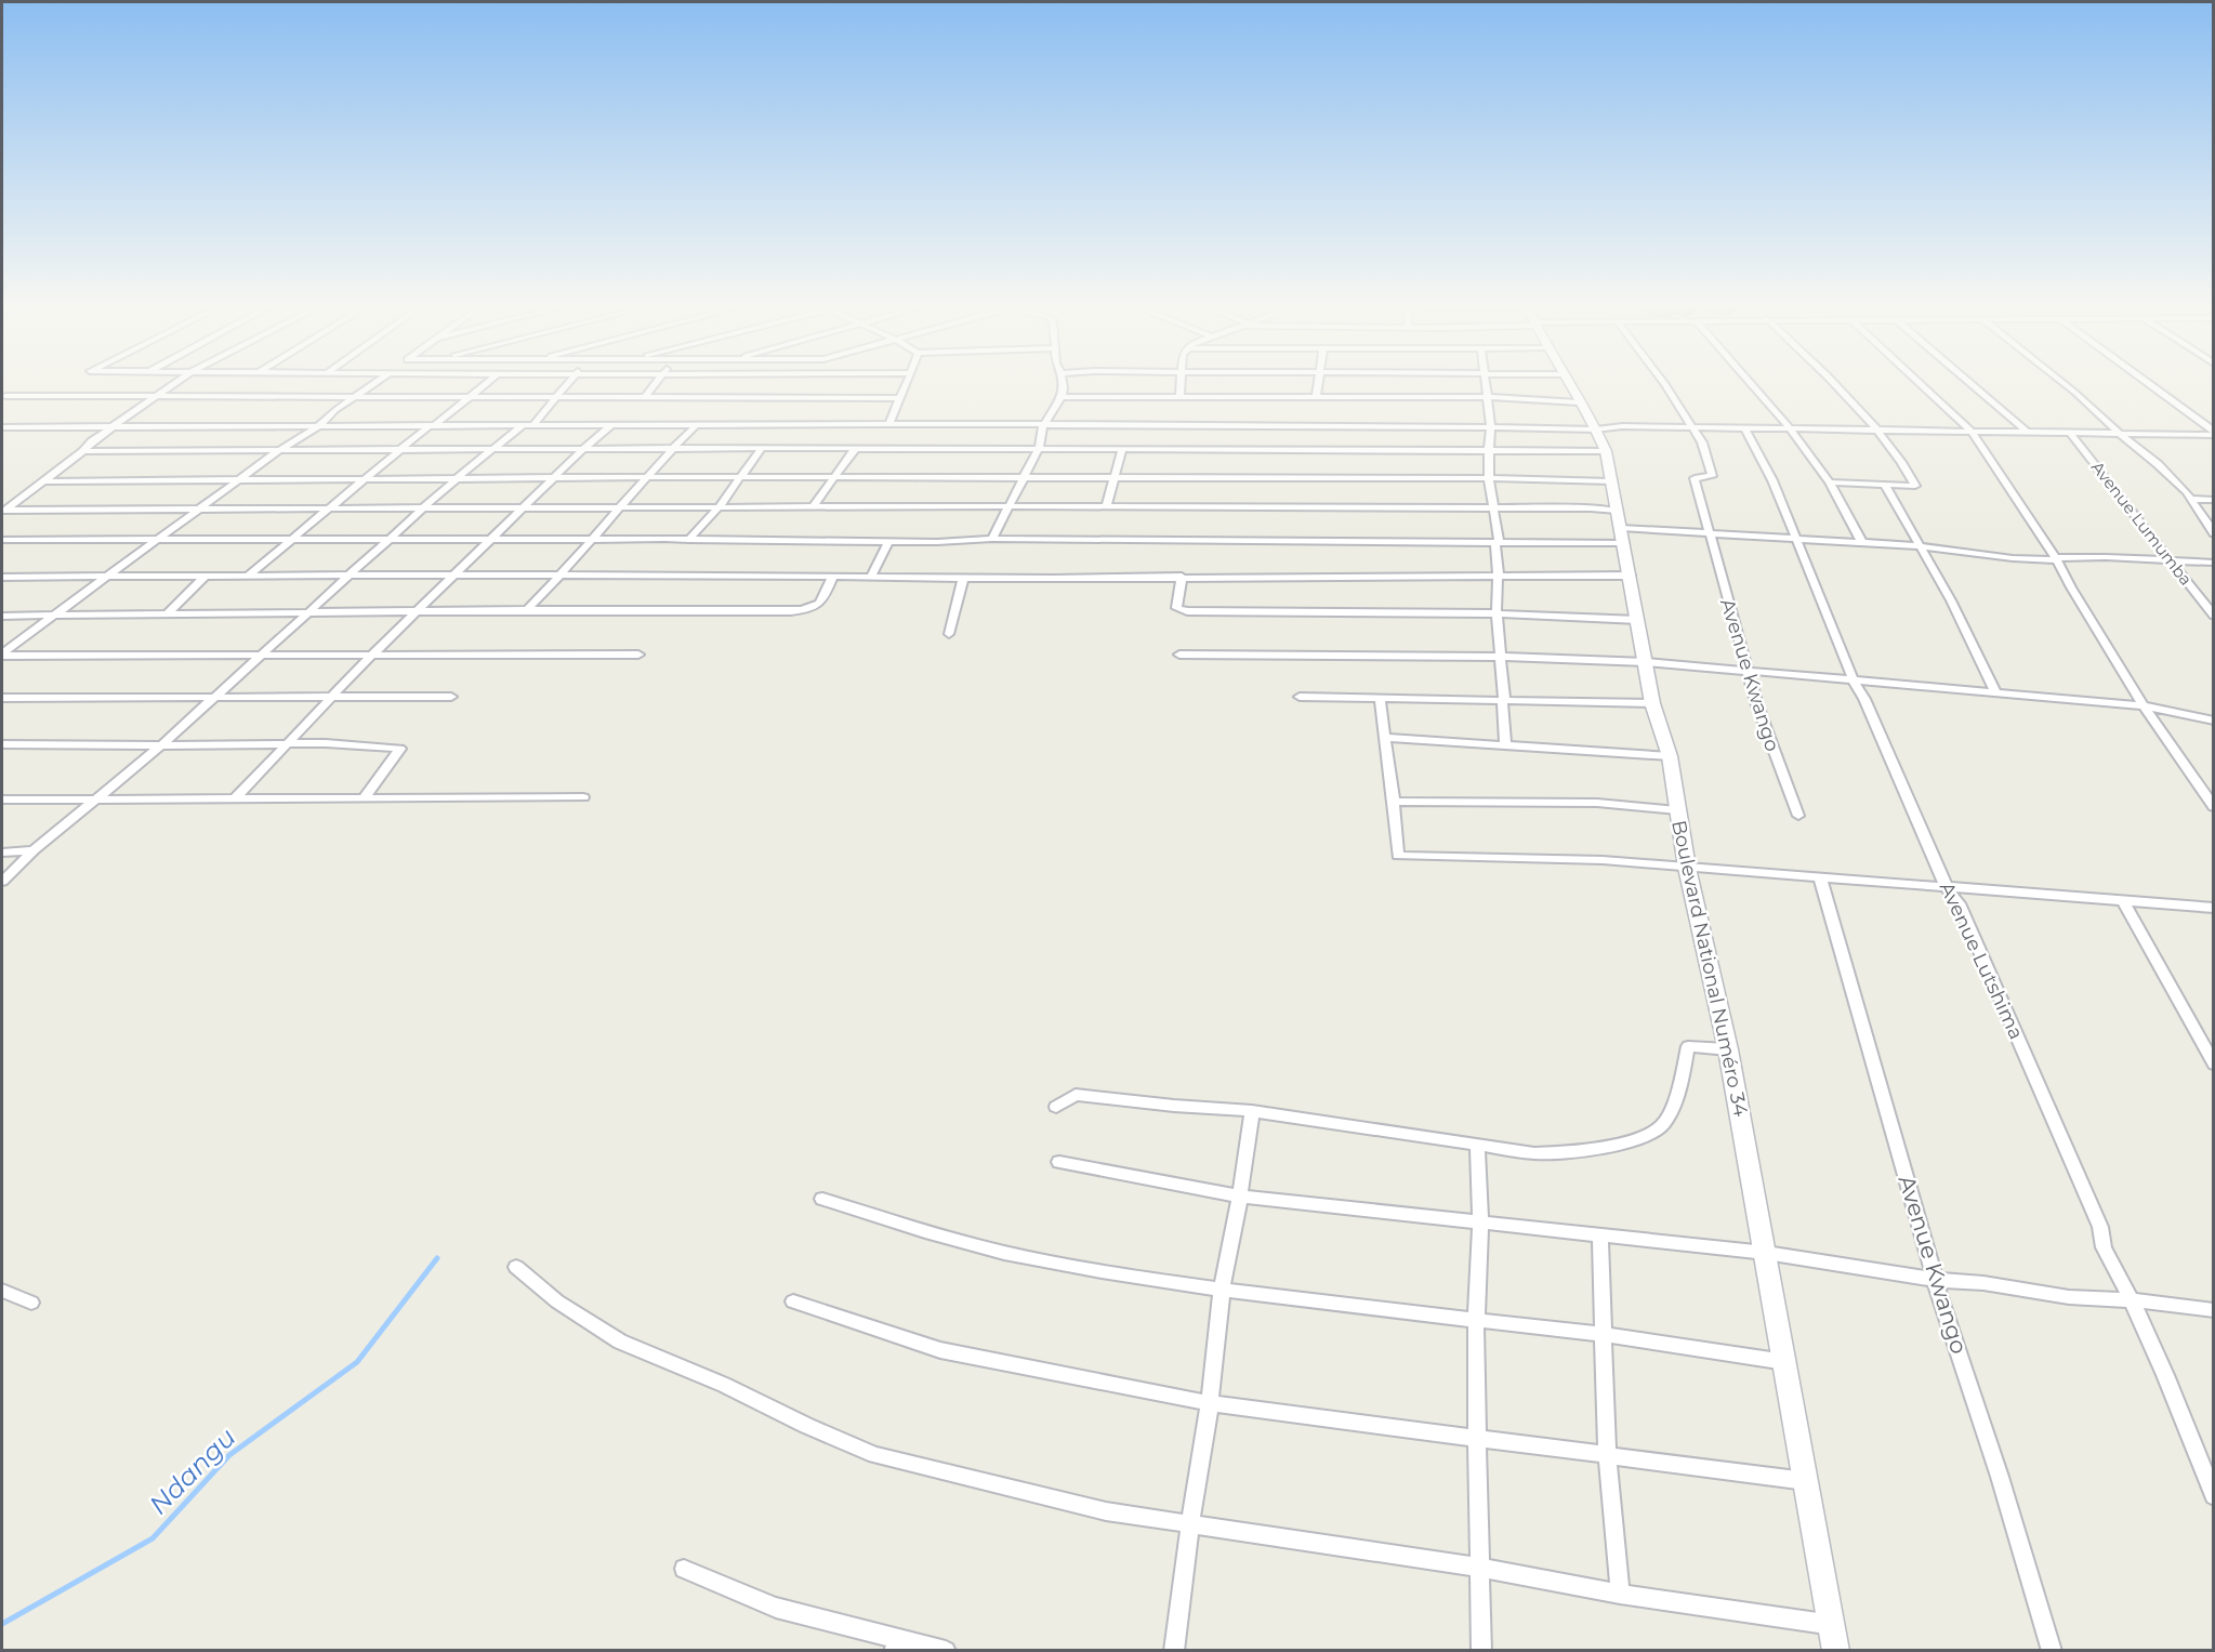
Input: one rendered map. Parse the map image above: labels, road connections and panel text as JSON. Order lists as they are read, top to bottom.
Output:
{
  "streets": {
    "main road": ["Boulevard National Numéro 34"],
    "street": ["Avenue Lumumba", "Avenue Kwango", "Avenue Lutshima"]
  },
  "water": ["Ndangu"]
}
